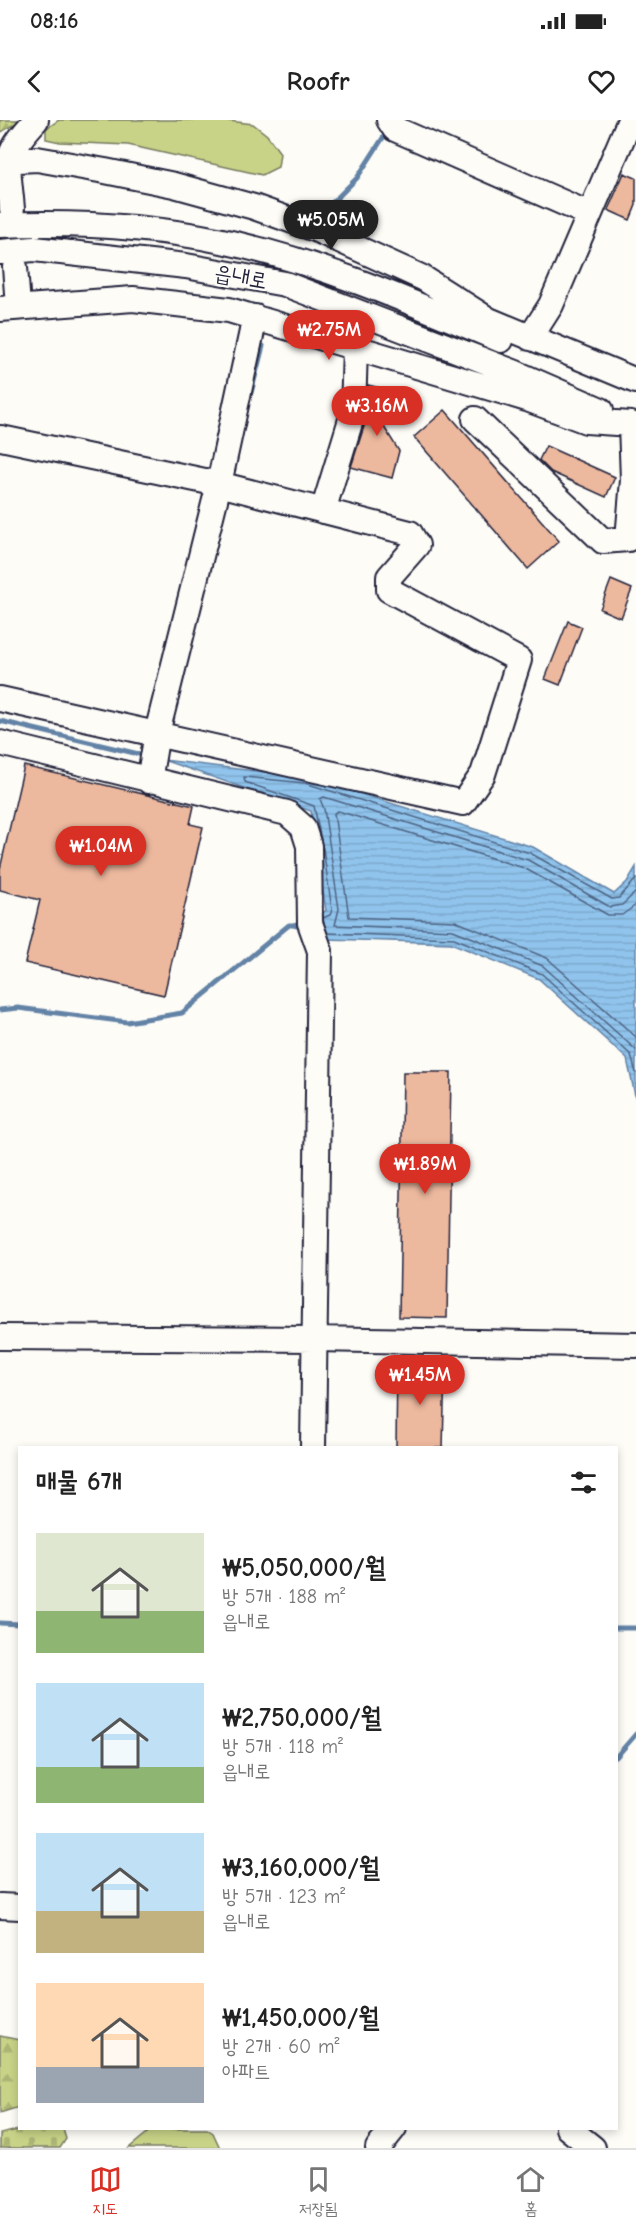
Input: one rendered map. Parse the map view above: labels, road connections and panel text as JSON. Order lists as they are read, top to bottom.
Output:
{
  "streets": {
    "street": ["읍내로"]
  },
  "page": {
    "status": "08:16",
    "header": "Roofr",
    "price": [
      "₩5.05M",
      "₩2.75M",
      "₩3.16M",
      "₩1.04M",
      "₩1.89M",
      "₩1.45M"
    ],
    "heading": "매물 6개",
    "list": [
      {
        "name": "₩5,050,000/월",
        "note": "방 5개 · 188 m² · 읍내로"
      },
      {
        "name": "₩2,750,000/월",
        "note": "방 5개 · 118 m² · 읍내로"
      },
      {
        "name": "₩3,160,000/월",
        "note": "방 5개 · 123 m² · 읍내로"
      },
      {
        "name": "₩1,450,000/월",
        "note": "방 2개 · 60 m² · 아파트"
      }
    ],
    "tabs": ["지도", "저장됨", "홈"]
  }
}
